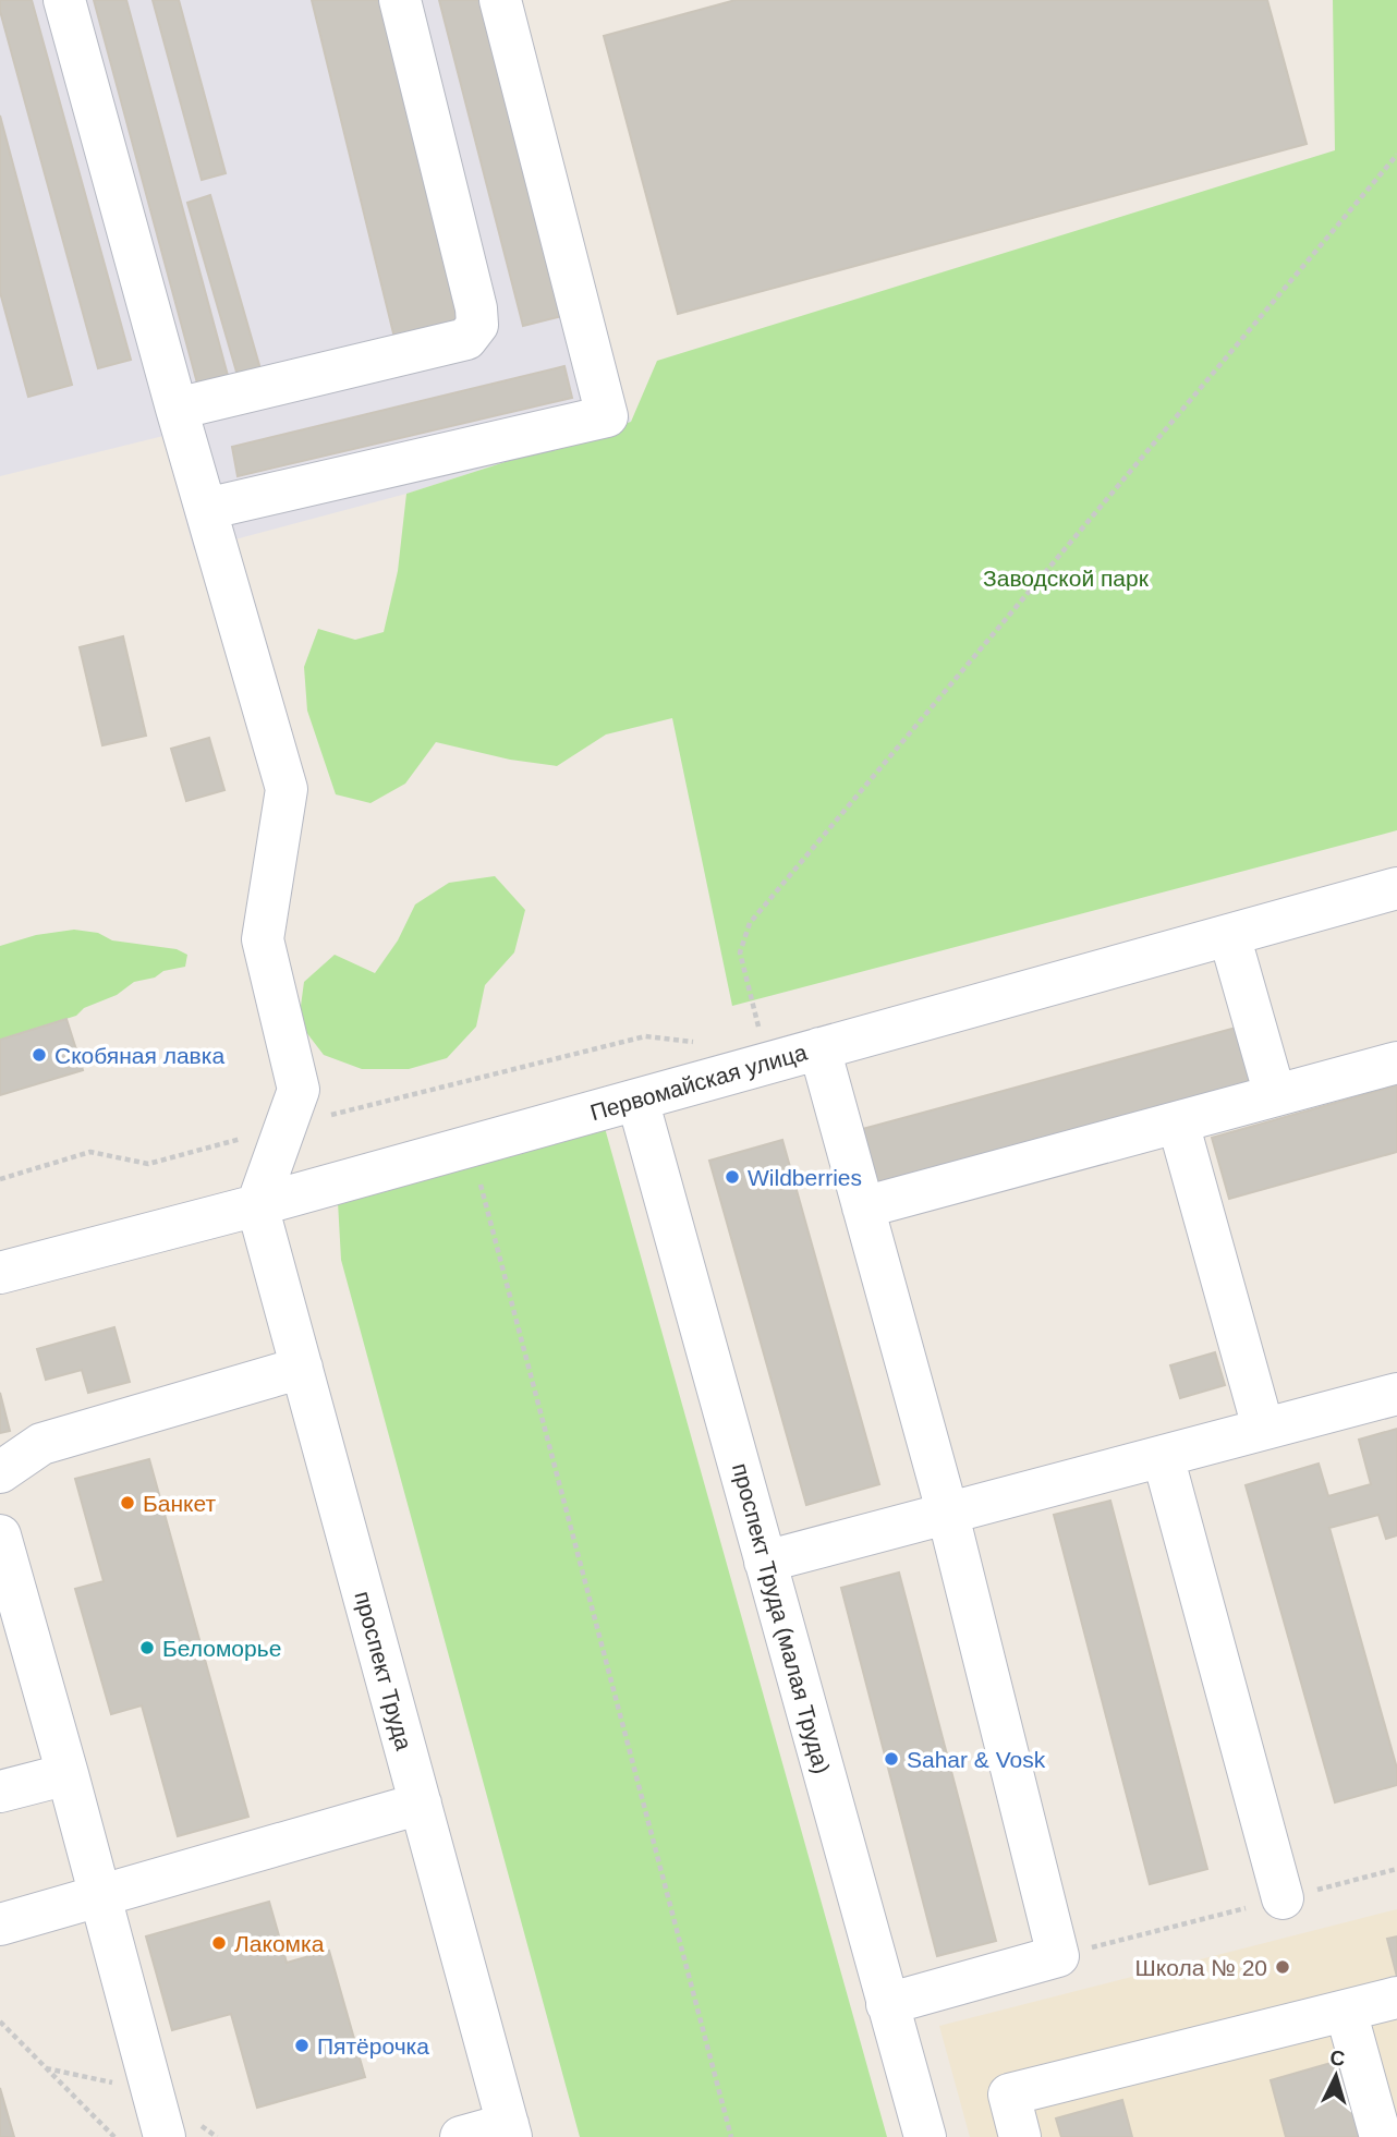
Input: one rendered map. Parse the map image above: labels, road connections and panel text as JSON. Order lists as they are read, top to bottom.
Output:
{
  "streets": {
    "street": ["Первомайская улица", "проспект Труда (малая Труда)", "проспект Труда"]
  },
  "crossings": [
    ["Первомайская улица", "проспект Труда (малая Труда)"],
    ["Первомайская улица", "проспект Труда"]
  ],
  "parks": ["Заводской парк"],
  "places": [
    "Скобяная лавка",
    "Wildberries",
    "Банкет",
    "Беломорье",
    "Sahar & Vosk",
    "Лакомка",
    "Школа № 20",
    "Пятёрочка"
  ],
  "north": "top"
}
